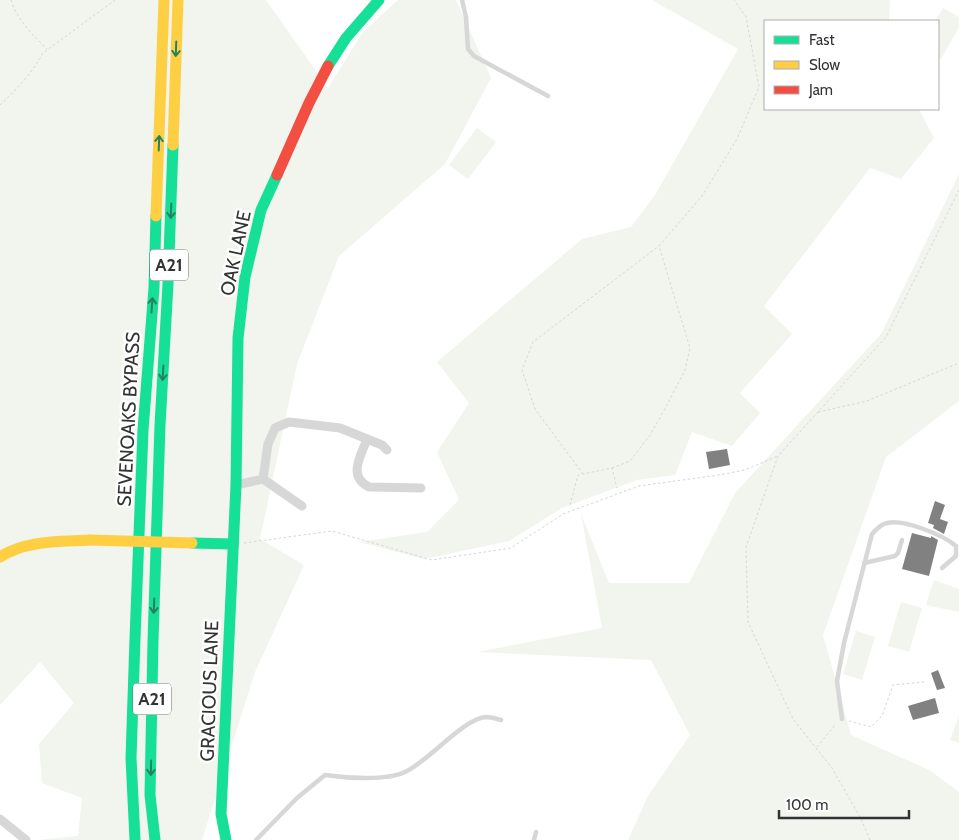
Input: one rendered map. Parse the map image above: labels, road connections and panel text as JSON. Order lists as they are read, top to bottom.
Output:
{
  "streets": {
    "main road": [
      "OAK LANE",
      "A21",
      "SEVENOAKS BYPASS",
      "GRACIOUS LANE"
    ]
  },
  "crossings": [
    ["OAK LANE", "GRACIOUS LANE"]
  ],
  "legend": ["Fast", "Slow", "Jam"],
  "scale_bar": "100 m"
}
